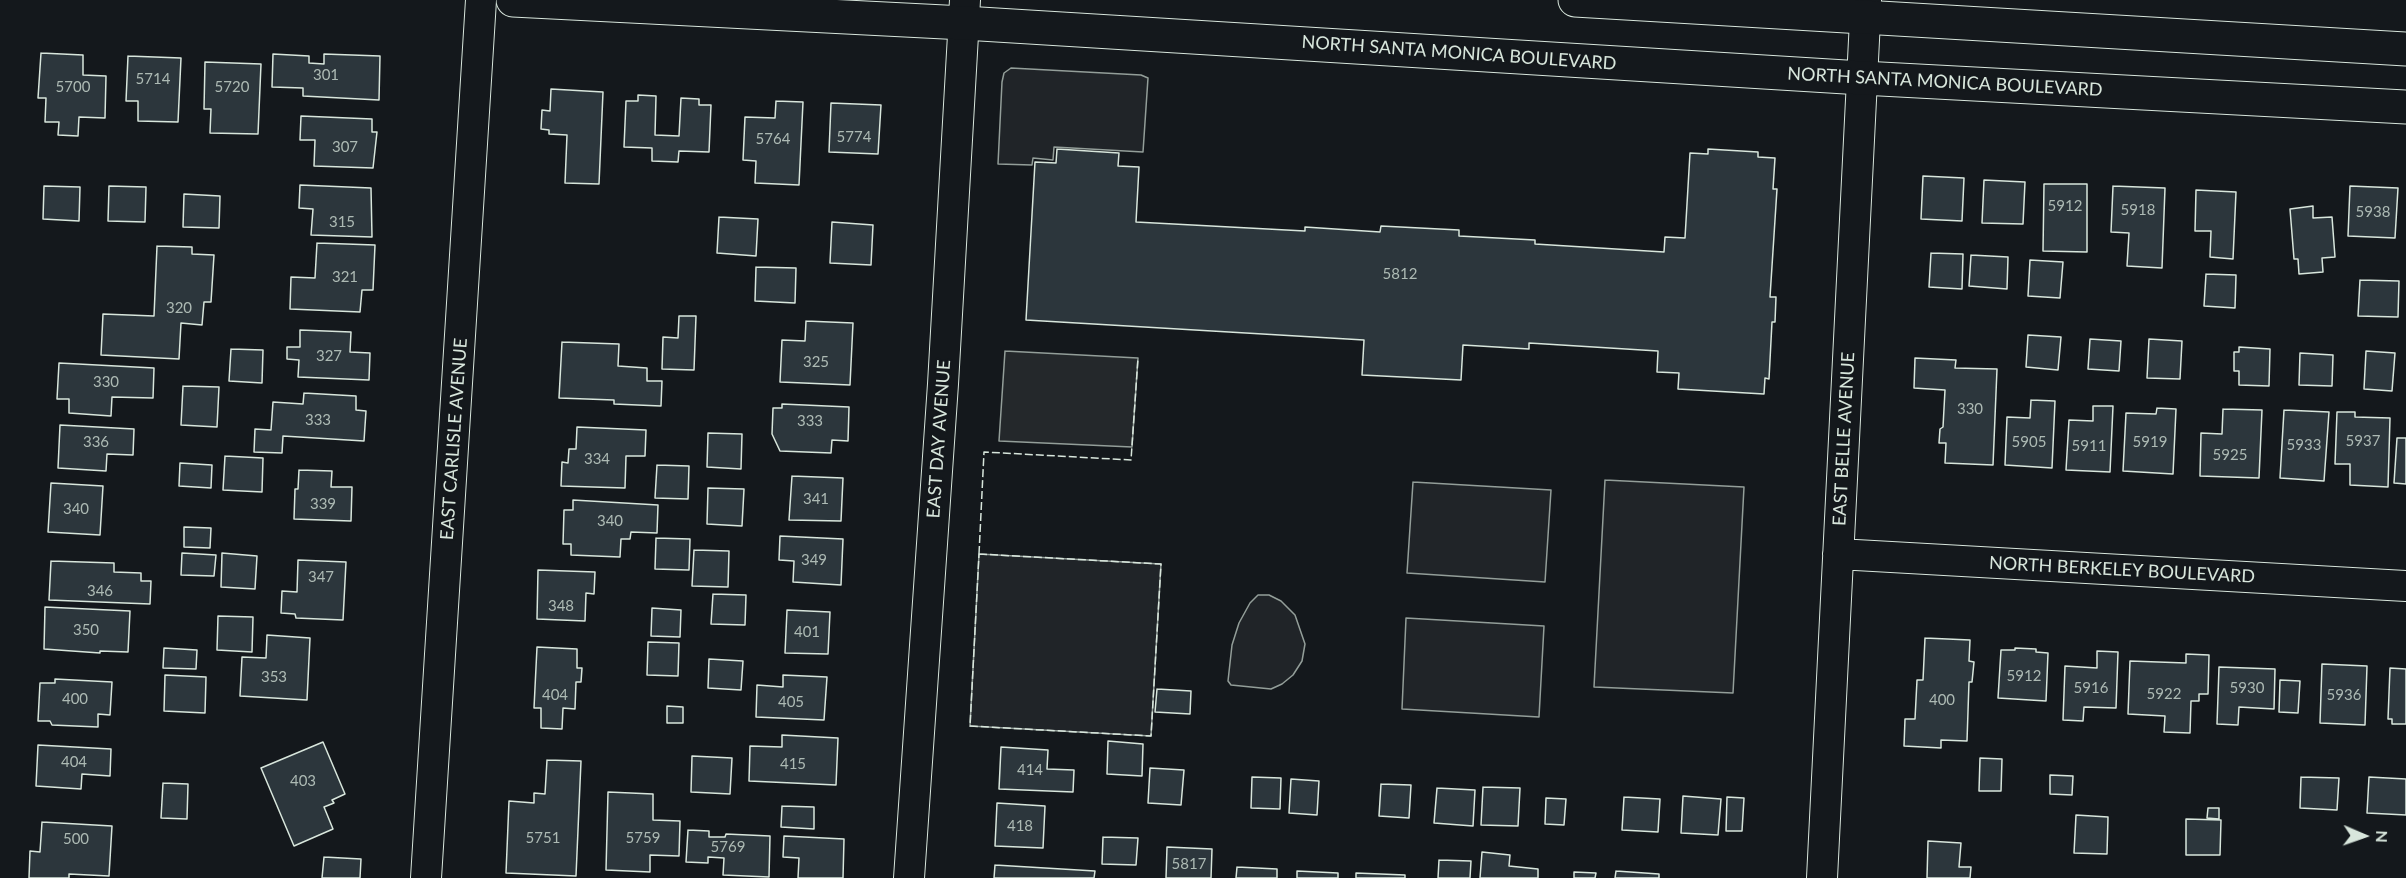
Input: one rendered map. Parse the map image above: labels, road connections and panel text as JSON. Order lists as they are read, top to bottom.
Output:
{
  "streets": {
    "street": [
      "NORTH SANTA MONICA BOULEVARD",
      "EAST CARLISLE AVENUE",
      "EAST DAY AVENUE",
      "EAST BELLE AVENUE",
      "NORTH BERKELEY BOULEVARD"
    ]
  },
  "crossings": [
    ["NORTH SANTA MONICA BOULEVARD", "EAST DAY AVENUE"],
    ["NORTH SANTA MONICA BOULEVARD", "EAST BELLE AVENUE"],
    ["EAST BELLE AVENUE", "NORTH BERKELEY BOULEVARD"]
  ],
  "house_numbers": [
    "301",
    "5714",
    "5700",
    "5720",
    "5774",
    "5764",
    "307",
    "5912",
    "5918",
    "5938",
    "315",
    "5812",
    "321",
    "320",
    "327",
    "325",
    "330",
    "330",
    "333",
    "333",
    "5937",
    "336",
    "5905",
    "5919",
    "5933",
    "5911",
    "5925",
    "334",
    "341",
    "339",
    "340",
    "340",
    "349",
    "347",
    "346",
    "348",
    "350",
    "401",
    "5912",
    "353",
    "5916",
    "5930",
    "5922",
    "404",
    "5936",
    "400",
    "400",
    "405",
    "404",
    "415",
    "414",
    "403",
    "418",
    "5751",
    "5759",
    "500",
    "5769",
    "5817"
  ],
  "north": "right"
}
